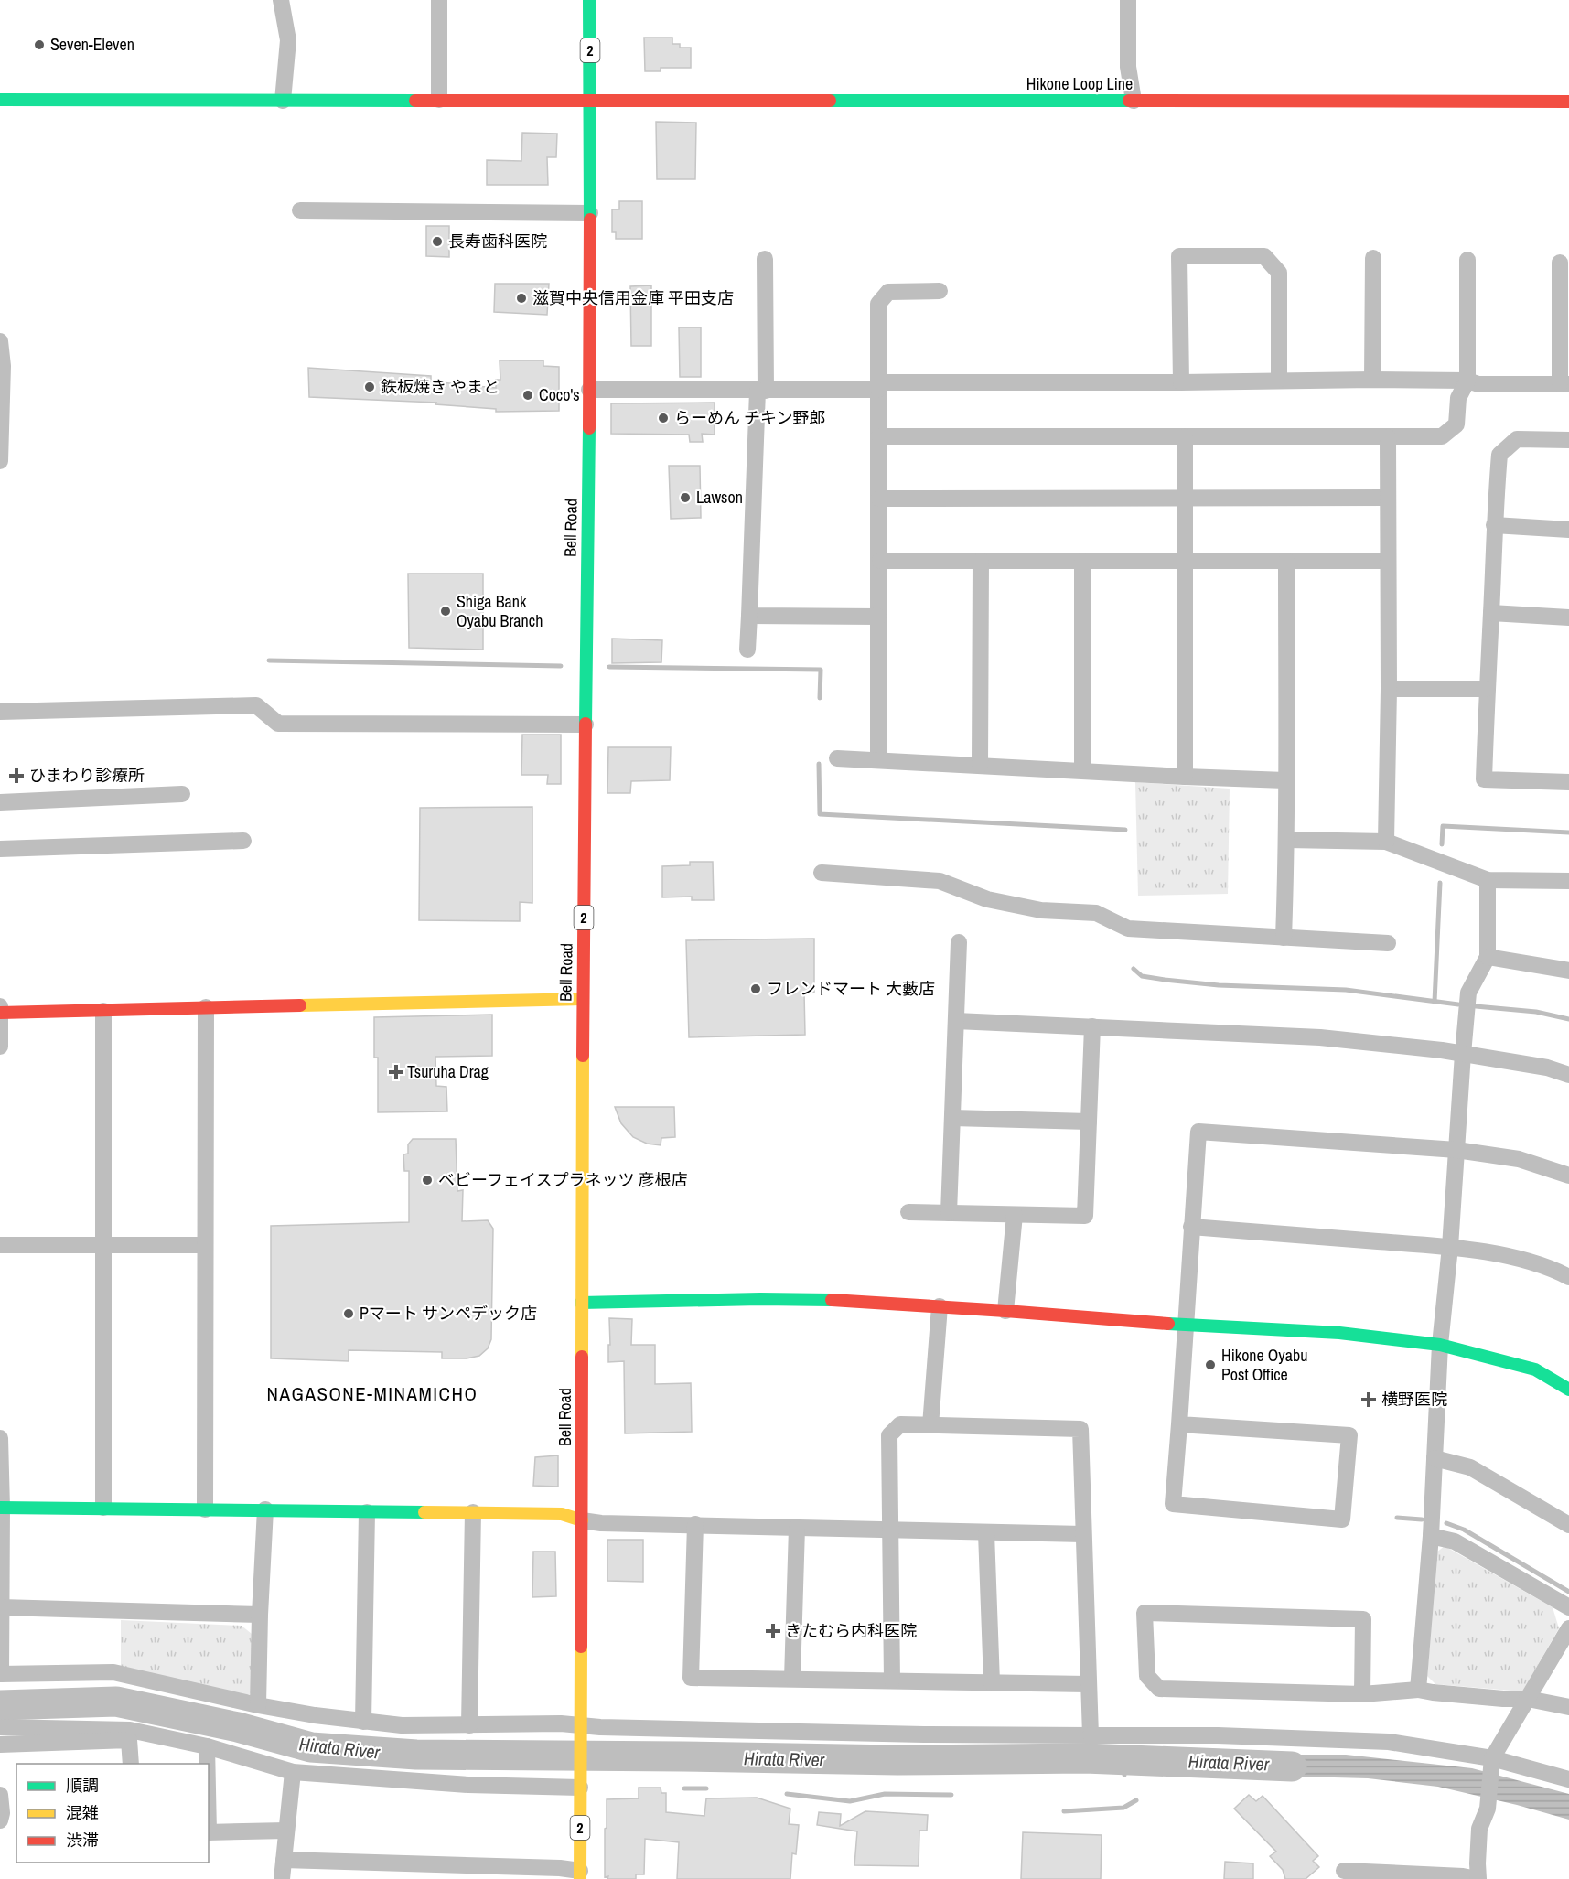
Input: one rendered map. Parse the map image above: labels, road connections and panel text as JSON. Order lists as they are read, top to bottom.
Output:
{
  "streets": {
    "main road": ["2", "Hikone Loop Line", "Bell Road"]
  },
  "crossings": [
    ["Hikone Loop Line", "Bell Road"]
  ],
  "districts": ["NAGASONE-MINAMICHO"],
  "water": ["Hirata River"],
  "places": {
    "other": [
      "Seven-Eleven",
      "長寿歯科医院",
      "滋賀中央信用金庫 平田支店",
      "鉄板焼き やまと",
      "Coco's",
      "らーめん チキン野郎",
      "Lawson",
      "Shiga Bank Oyabu Branch",
      "フレンドマート 大藪店",
      "ベビーフェイスプラネッツ 彦根店",
      "Pマート サンペデック店",
      "Hikone Oyabu Post Office"
    ],
    "health": [
      "ひまわり診療所",
      "Tsuruha Drag",
      "横野医院",
      "きたむら内科医院"
    ]
  },
  "legend": ["順調", "混雑", "渋滞"]
}
